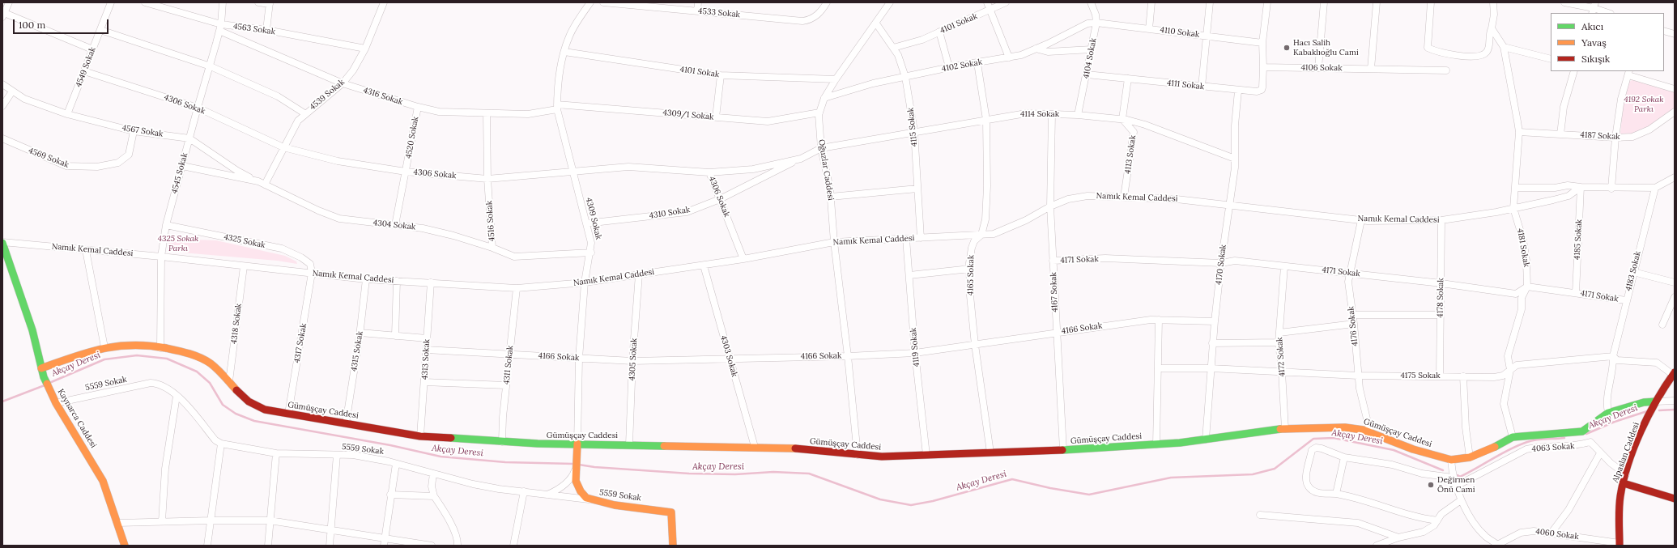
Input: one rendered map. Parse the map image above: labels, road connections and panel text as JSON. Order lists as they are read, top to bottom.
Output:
{
  "streets": {
    "street": [
      "4533 Sokak",
      "4101 Sokak",
      "4563 Sokak",
      "4110 Sokak",
      "4104 Sokak",
      "4102 Sokak",
      "4549 Sokak",
      "4106 Sokak",
      "4111 Sokak",
      "4539 Sokak",
      "4316 Sokak",
      "4306 Sokak",
      "4114 Sokak",
      "4309/1 Sokak",
      "4115 Sokak",
      "4567 Sokak",
      "4187 Sokak",
      "4520 Sokak",
      "4113 Sokak",
      "4569 Sokak",
      "Oğuzlar Caddesi",
      "4545 Sokak",
      "Namık Kemal Caddesi",
      "4310 Sokak",
      "4309 Sokak",
      "4516 Sokak",
      "4304 Sokak",
      "4185 Sokak",
      "4325 Sokak",
      "4181 Sokak",
      "4171 Sokak",
      "4170 Sokak",
      "4183 Sokak",
      "4165 Sokak",
      "4167 Sokak",
      "4178 Sokak",
      "4318 Sokak",
      "4176 Sokak",
      "4166 Sokak",
      "4317 Sokak",
      "4119 Sokak",
      "4315 Sokak",
      "4303 Sokak",
      "4172 Sokak",
      "4313 Sokak",
      "4305 Sokak",
      "4311 Sokak",
      "4175 Sokak",
      "5559 Sokak",
      "Gümüşçay Caddesi",
      "Kaynarca Caddesi",
      "4063 Sokak",
      "Alpaslan Caddesi",
      "4060 Sokak"
    ]
  },
  "crossings": [
    ["4101 Sokak", "4115 Sokak"],
    ["4101 Sokak", "Oğuzlar Caddesi"],
    ["4101 Sokak", "4309 Sokak"],
    ["4563 Sokak", "4539 Sokak"],
    ["4563 Sokak", "4316 Sokak"],
    ["4563 Sokak", "4545 Sokak"],
    ["4110 Sokak", "4104 Sokak"],
    ["4110 Sokak", "4102 Sokak"],
    ["4104 Sokak", "4102 Sokak"],
    ["4104 Sokak", "4111 Sokak"],
    ["4104 Sokak", "4114 Sokak"],
    ["4102 Sokak", "4115 Sokak"],
    ["4102 Sokak", "Oğuzlar Caddesi"],
    ["4102 Sokak", "4165 Sokak"],
    ["4549 Sokak", "4306 Sokak"],
    ["4549 Sokak", "4567 Sokak"],
    ["4106 Sokak", "4111 Sokak"],
    ["4111 Sokak", "4170 Sokak"],
    ["4539 Sokak", "4316 Sokak"],
    ["4539 Sokak", "4306 Sokak"],
    ["4539 Sokak", "4567 Sokak"],
    ["4539 Sokak", "4304 Sokak"],
    ["4316 Sokak", "4309/1 Sokak"],
    ["4316 Sokak", "4520 Sokak"],
    ["4316 Sokak", "4545 Sokak"],
    ["4316 Sokak", "4309 Sokak"],
    ["4316 Sokak", "4516 Sokak"],
    ["4306 Sokak", "4520 Sokak"],
    ["4306 Sokak", "4545 Sokak"],
    ["4306 Sokak", "Namık Kemal Caddesi"],
    ["4306 Sokak", "4310 Sokak"],
    ["4306 Sokak", "4309 Sokak"],
    ["4306 Sokak", "4516 Sokak"],
    ["4114 Sokak", "4115 Sokak"],
    ["4114 Sokak", "4113 Sokak"],
    ["4114 Sokak", "Oğuzlar Caddesi"],
    ["4114 Sokak", "4310 Sokak"],
    ["4114 Sokak", "4170 Sokak"],
    ["4114 Sokak", "4165 Sokak"],
    ["4114 Sokak", "4167 Sokak"],
    ["4309/1 Sokak", "Oğuzlar Caddesi"],
    ["4309/1 Sokak", "4309 Sokak"],
    ["4115 Sokak", "Oğuzlar Caddesi"],
    ["4115 Sokak", "Namık Kemal Caddesi"],
    ["4567 Sokak", "4569 Sokak"],
    ["4567 Sokak", "4545 Sokak"],
    ["4567 Sokak", "4304 Sokak"],
    ["4187 Sokak", "4181 Sokak"],
    ["4520 Sokak", "4304 Sokak"],
    ["4113 Sokak", "Namık Kemal Caddesi"],
    ["Oğuzlar Caddesi", "Namık Kemal Caddesi"],
    ["Oğuzlar Caddesi", "4310 Sokak"],
    ["Oğuzlar Caddesi", "4166 Sokak"],
    ["Oğuzlar Caddesi", "Gümüşçay Caddesi"],
    ["4545 Sokak", "Namık Kemal Caddesi"],
    ["4545 Sokak", "4325 Sokak"],
    ["4545 Sokak", "Gümüşçay Caddesi"],
    ["Namık Kemal Caddesi", "4309 Sokak"],
    ["Namık Kemal Caddesi", "4185 Sokak"],
    ["Namık Kemal Caddesi", "4325 Sokak"],
    ["Namık Kemal Caddesi", "4181 Sokak"],
    ["Namık Kemal Caddesi", "4170 Sokak"],
    ["Namık Kemal Caddesi", "4165 Sokak"],
    ["Namık Kemal Caddesi", "4167 Sokak"],
    ["Namık Kemal Caddesi", "4178 Sokak"],
    ["Namık Kemal Caddesi", "4318 Sokak"],
    ["Namık Kemal Caddesi", "4176 Sokak"],
    ["Namık Kemal Caddesi", "4317 Sokak"],
    ["Namık Kemal Caddesi", "4119 Sokak"],
    ["Namık Kemal Caddesi", "4315 Sokak"],
    ["Namık Kemal Caddesi", "4303 Sokak"],
    ["Namık Kemal Caddesi", "4313 Sokak"],
    ["Namık Kemal Caddesi", "4305 Sokak"],
    ["Namık Kemal Caddesi", "4311 Sokak"],
    ["Namık Kemal Caddesi", "Kaynarca Caddesi"],
    ["4310 Sokak", "4309 Sokak"],
    ["4309 Sokak", "4516 Sokak"],
    ["4309 Sokak", "4166 Sokak"],
    ["4309 Sokak", "5559 Sokak"],
    ["4309 Sokak", "Gümüşçay Caddesi"],
    ["4516 Sokak", "4304 Sokak"],
    ["4185 Sokak", "4171 Sokak"],
    ["4325 Sokak", "4317 Sokak"],
    ["4181 Sokak", "4171 Sokak"],
    ["4181 Sokak", "4175 Sokak"],
    ["4181 Sokak", "Gümüşçay Caddesi"],
    ["4171 Sokak", "4170 Sokak"],
    ["4171 Sokak", "4183 Sokak"],
    ["4171 Sokak", "4167 Sokak"],
    ["4171 Sokak", "4178 Sokak"],
    ["4171 Sokak", "4176 Sokak"],
    ["4171 Sokak", "4172 Sokak"],
    ["4170 Sokak", "4166 Sokak"],
    ["4170 Sokak", "4175 Sokak"],
    ["4170 Sokak", "Gümüşçay Caddesi"],
    ["4183 Sokak", "4175 Sokak"],
    ["4183 Sokak", "Gümüşçay Caddesi"],
    ["4165 Sokak", "4166 Sokak"],
    ["4165 Sokak", "Gümüşçay Caddesi"],
    ["4167 Sokak", "4166 Sokak"],
    ["4167 Sokak", "Gümüşçay Caddesi"],
    ["4178 Sokak", "4175 Sokak"],
    ["4318 Sokak", "Gümüşçay Caddesi"],
    ["4176 Sokak", "4175 Sokak"],
    ["4176 Sokak", "Gümüşçay Caddesi"],
    ["4166 Sokak", "4119 Sokak"],
    ["4166 Sokak", "4303 Sokak"],
    ["4166 Sokak", "4313 Sokak"],
    ["4166 Sokak", "4305 Sokak"],
    ["4166 Sokak", "4311 Sokak"],
    ["4317 Sokak", "Gümüşçay Caddesi"],
    ["4119 Sokak", "Gümüşçay Caddesi"],
    ["4315 Sokak", "Gümüşçay Caddesi"],
    ["4303 Sokak", "Gümüşçay Caddesi"],
    ["4172 Sokak", "4175 Sokak"],
    ["4172 Sokak", "Gümüşçay Caddesi"],
    ["4313 Sokak", "Gümüşçay Caddesi"],
    ["4305 Sokak", "Gümüşçay Caddesi"],
    ["4311 Sokak", "Gümüşçay Caddesi"],
    ["4175 Sokak", "Alpaslan Caddesi"],
    ["5559 Sokak", "Kaynarca Caddesi"],
    ["Gümüşçay Caddesi", "Kaynarca Caddesi"],
    ["Gümüşçay Caddesi", "Alpaslan Caddesi"],
    ["4063 Sokak", "Alpaslan Caddesi"],
    ["Alpaslan Caddesi", "4060 Sokak"]
  ],
  "water": ["Akçay Deresi"],
  "parks": ["4192 Sokak Parkı", "4325 Sokak Parkı"],
  "places": ["Hacı Salih Kabaklıoğlu Cami", "Değirmen Önü Cami"],
  "legend": ["Akıcı", "Yavaş", "Sıkışık"],
  "scale_bar": "100 m"
}
